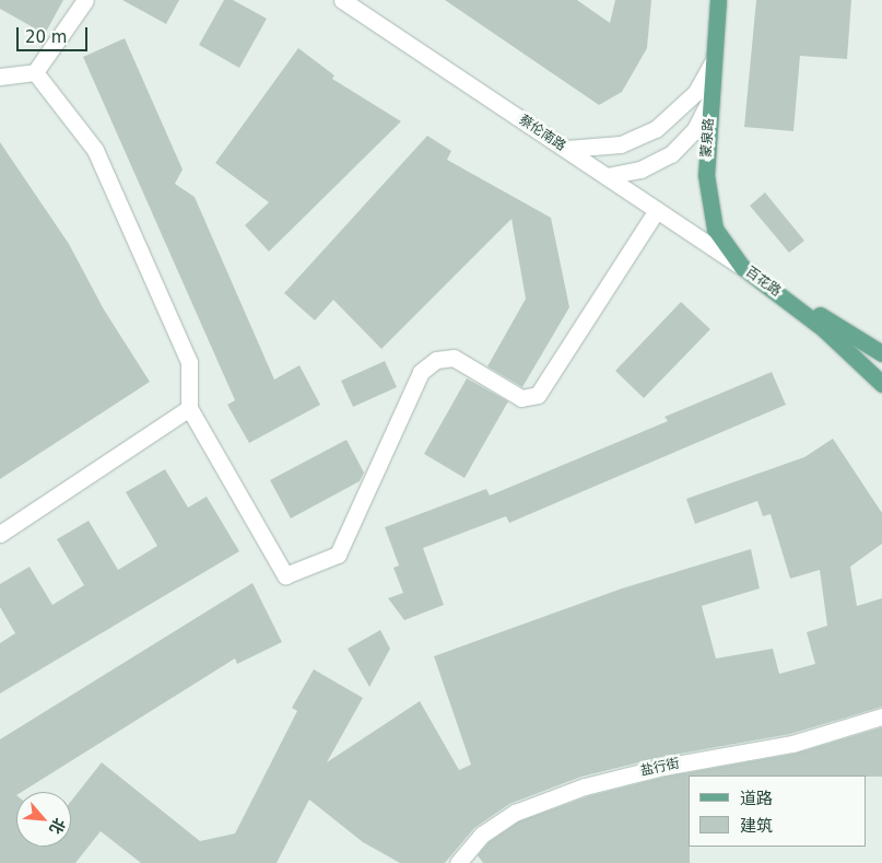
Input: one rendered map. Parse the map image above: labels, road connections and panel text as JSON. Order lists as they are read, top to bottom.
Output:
{
  "streets": {
    "main road": ["蒙泉路", "百花路"],
    "street": ["蔡伦南路", "盐行街"]
  },
  "crossings": [
    ["蔡伦南路", "蒙泉路"],
    ["蔡伦南路", "百花路"],
    ["蒙泉路", "百花路"]
  ],
  "legend": ["道路", "建筑"],
  "scale_bar": "20 m",
  "north": "bottom right"
}
